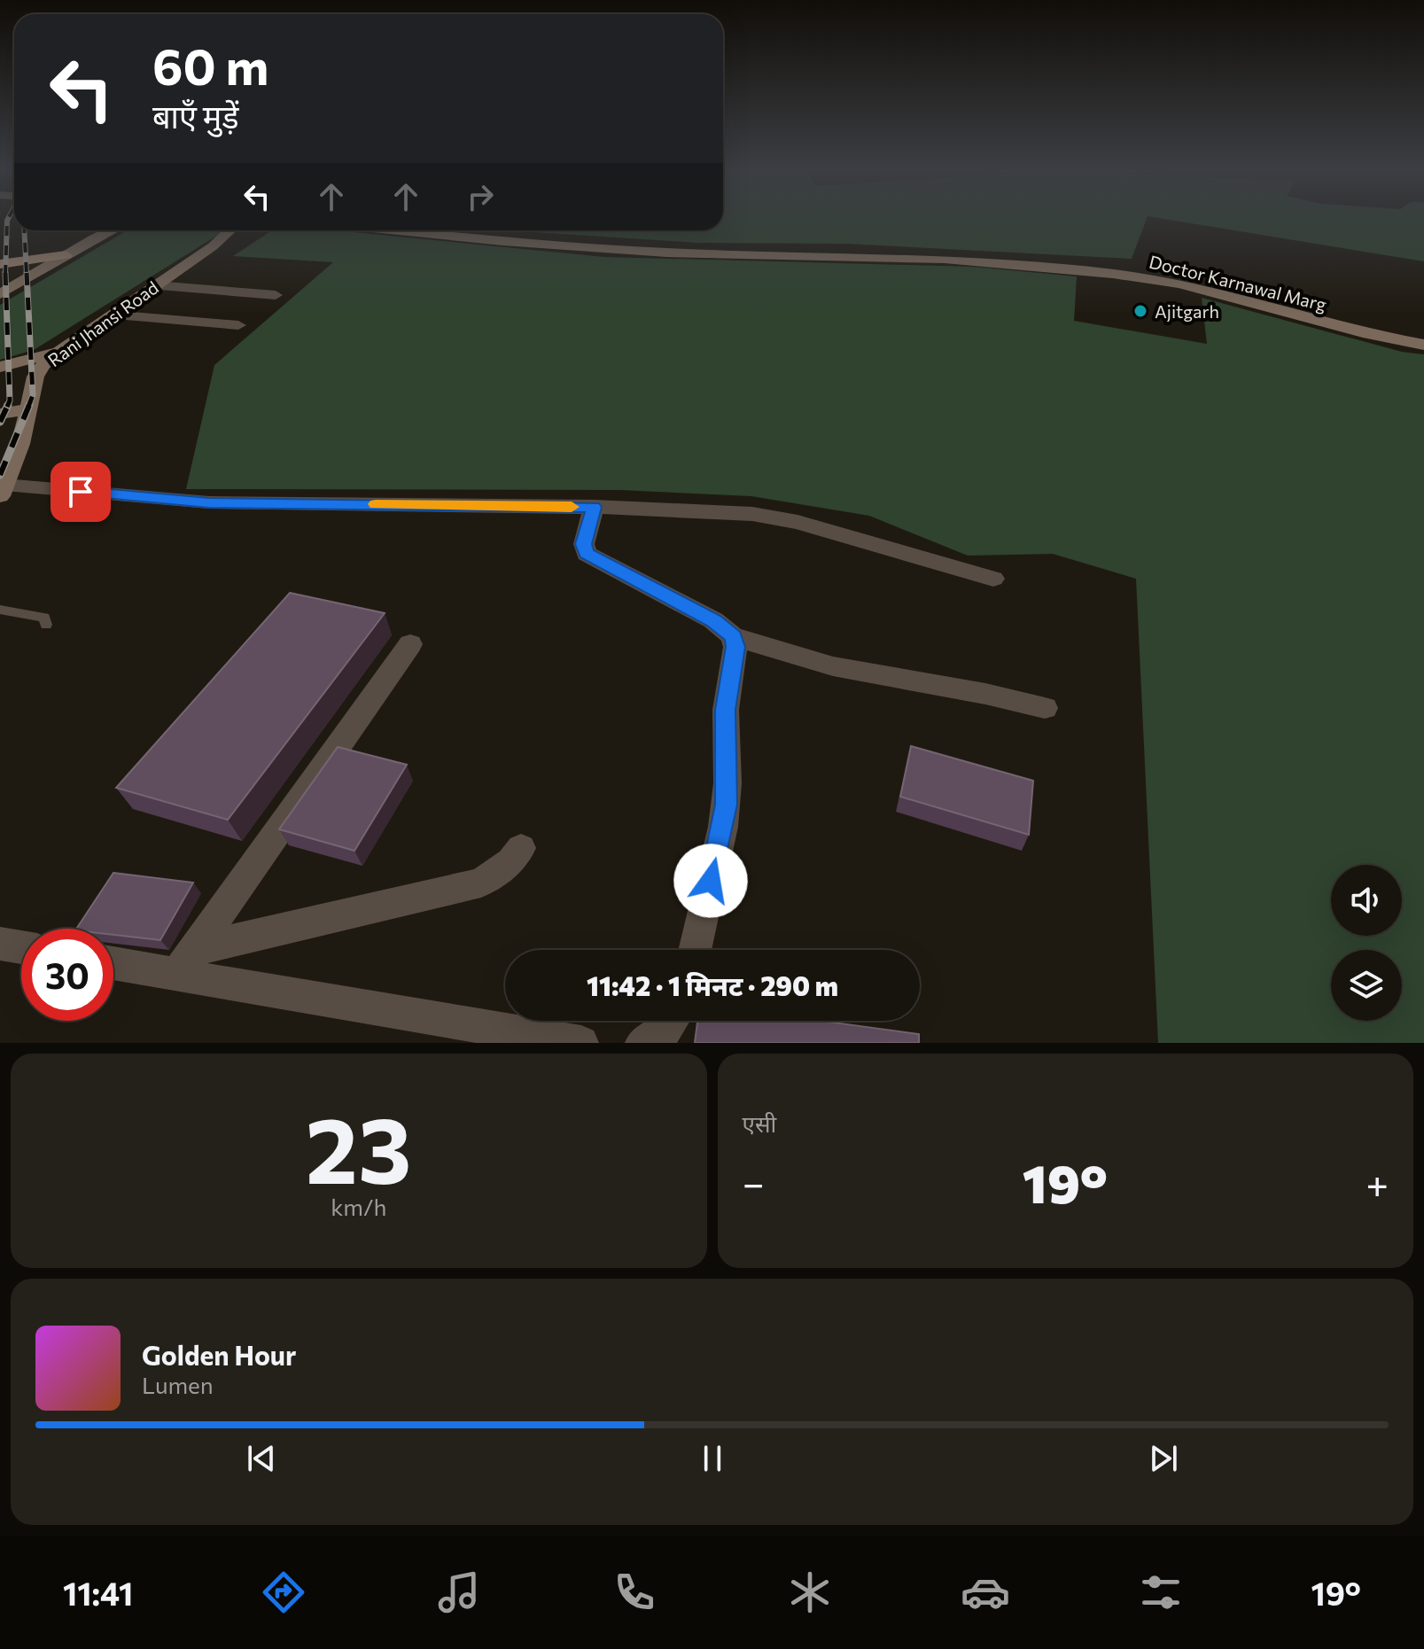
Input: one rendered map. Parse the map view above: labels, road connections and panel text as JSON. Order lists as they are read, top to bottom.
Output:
{
  "streets": {
    "street": ["Doctor Karnawal Marg", "Rani Jhansi Road"]
  },
  "places": ["Ajitgarh"],
  "page": {
    "turn": ["60 m", "बाएँ मुड़ें"],
    "limit": "30",
    "trip": "11:42 · 1 मिनट · 290 m",
    "tile": [
      ["23", "km/h"],
      "एसी"
    ],
    "heat": ["−", "19°", "+"],
    "song": ["Golden Hour", "Lumen"],
    "tabs": ["11:41", "19°"]
  }
}
